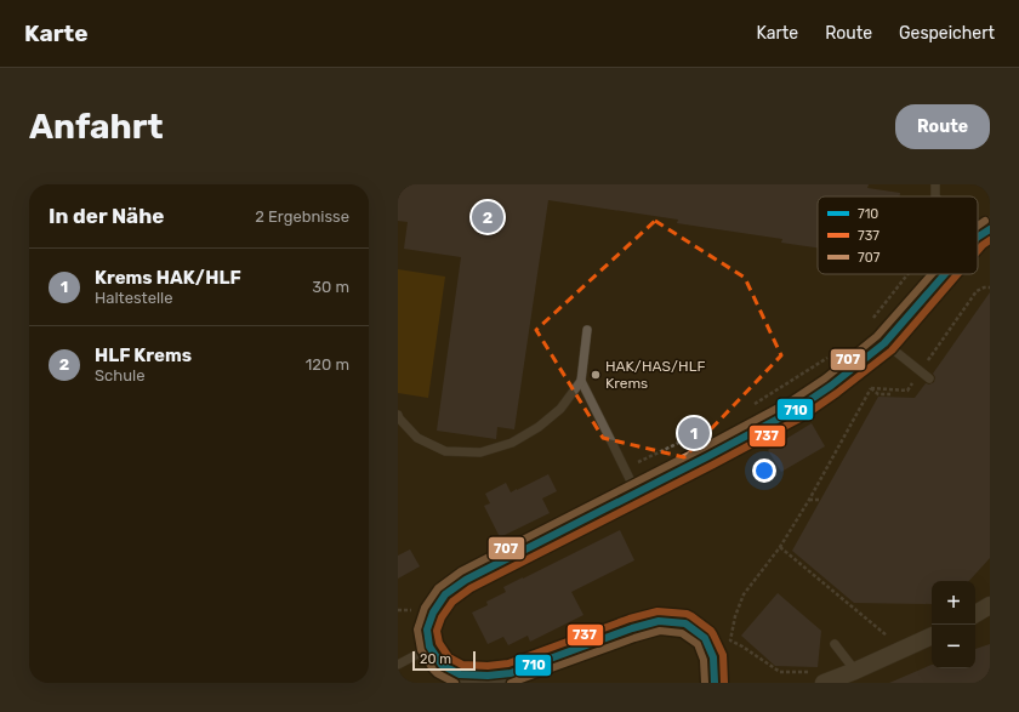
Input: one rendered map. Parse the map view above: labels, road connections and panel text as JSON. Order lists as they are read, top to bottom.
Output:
{
  "places": ["HAK/HAS/HLF Krems"],
  "lines": ["transit line 707", "transit line 710", "transit line 737"],
  "legend": ["710", "737", "707"],
  "scale_bar": "20 m",
  "page": {
    "header": "Karte",
    "nav": ["Karte", "Route", "Gespeichert"],
    "buttons": "Route",
    "title": "Anfahrt",
    "heading": ["In der Nähe", "2 Ergebnisse"],
    "pins": ["2", "1"],
    "list": [
      {
        "mark": "1",
        "name": "Krems HAK/HLF",
        "note": "Haltestelle",
        "value": "30 m"
      },
      {
        "mark": "2",
        "name": "HLF Krems",
        "note": "Schule",
        "value": "120 m"
      }
    ],
    "map_buttons": ["+", "−"],
    "scale": "20 m"
  }
}
